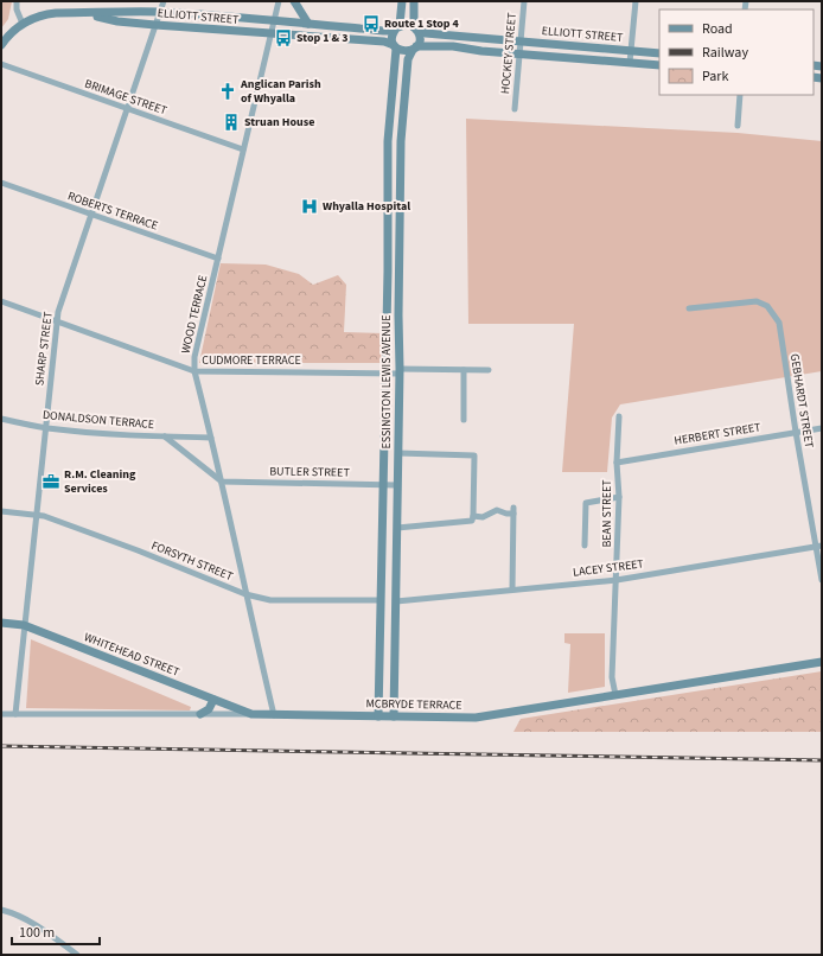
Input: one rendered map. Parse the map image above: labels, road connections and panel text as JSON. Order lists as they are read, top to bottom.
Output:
{
  "streets": {
    "main road": [
      "ELLIOTT STREET",
      "ESSINGTON LEWIS AVENUE",
      "WHITEHEAD STREET",
      "MCBRYDE TERRACE"
    ],
    "street": [
      "HOCKEY STREET",
      "BRIMAGE STREET",
      "ROBERTS TERRACE",
      "WOOD TERRACE",
      "SHARP STREET",
      "CUDMORE TERRACE",
      "GEBHARDT STREET",
      "DONALDSON TERRACE",
      "HERBERT STREET",
      "BUTLER STREET",
      "BEAN STREET",
      "FORSYTH STREET",
      "LACEY STREET"
    ]
  },
  "crossings": [
    ["ELLIOTT STREET", "HOCKEY STREET"],
    ["ELLIOTT STREET", "WOOD TERRACE"],
    ["ELLIOTT STREET", "SHARP STREET"],
    ["ELLIOTT STREET", "ESSINGTON LEWIS AVENUE"],
    ["BRIMAGE STREET", "WOOD TERRACE"],
    ["BRIMAGE STREET", "SHARP STREET"],
    ["ROBERTS TERRACE", "WOOD TERRACE"],
    ["ROBERTS TERRACE", "SHARP STREET"],
    ["WOOD TERRACE", "CUDMORE TERRACE"],
    ["WOOD TERRACE", "DONALDSON TERRACE"],
    ["WOOD TERRACE", "BUTLER STREET"],
    ["WOOD TERRACE", "FORSYTH STREET"],
    ["WOOD TERRACE", "MCBRYDE TERRACE"],
    ["SHARP STREET", "CUDMORE TERRACE"],
    ["SHARP STREET", "DONALDSON TERRACE"],
    ["SHARP STREET", "FORSYTH STREET"],
    ["SHARP STREET", "WHITEHEAD STREET"],
    ["SHARP STREET", "MCBRYDE TERRACE"],
    ["CUDMORE TERRACE", "ESSINGTON LEWIS AVENUE"],
    ["ESSINGTON LEWIS AVENUE", "BUTLER STREET"],
    ["ESSINGTON LEWIS AVENUE", "FORSYTH STREET"],
    ["ESSINGTON LEWIS AVENUE", "LACEY STREET"],
    ["ESSINGTON LEWIS AVENUE", "MCBRYDE TERRACE"],
    ["GEBHARDT STREET", "HERBERT STREET"],
    ["GEBHARDT STREET", "LACEY STREET"],
    ["DONALDSON TERRACE", "BUTLER STREET"],
    ["HERBERT STREET", "BEAN STREET"],
    ["BEAN STREET", "LACEY STREET"],
    ["BEAN STREET", "MCBRYDE TERRACE"],
    ["WHITEHEAD STREET", "MCBRYDE TERRACE"]
  ],
  "places": {
    "bus stop": ["Route 1 Stop 4", "Stop 1 & 3"],
    "church": ["Anglican Parish of Whyalla"],
    "building": ["Struan House"],
    "hospital": ["Whyalla Hospital"],
    "office": ["R.M. Cleaning Services"]
  },
  "legend": ["Road", "Railway", "Park"],
  "scale_bar": "100 m"
}
